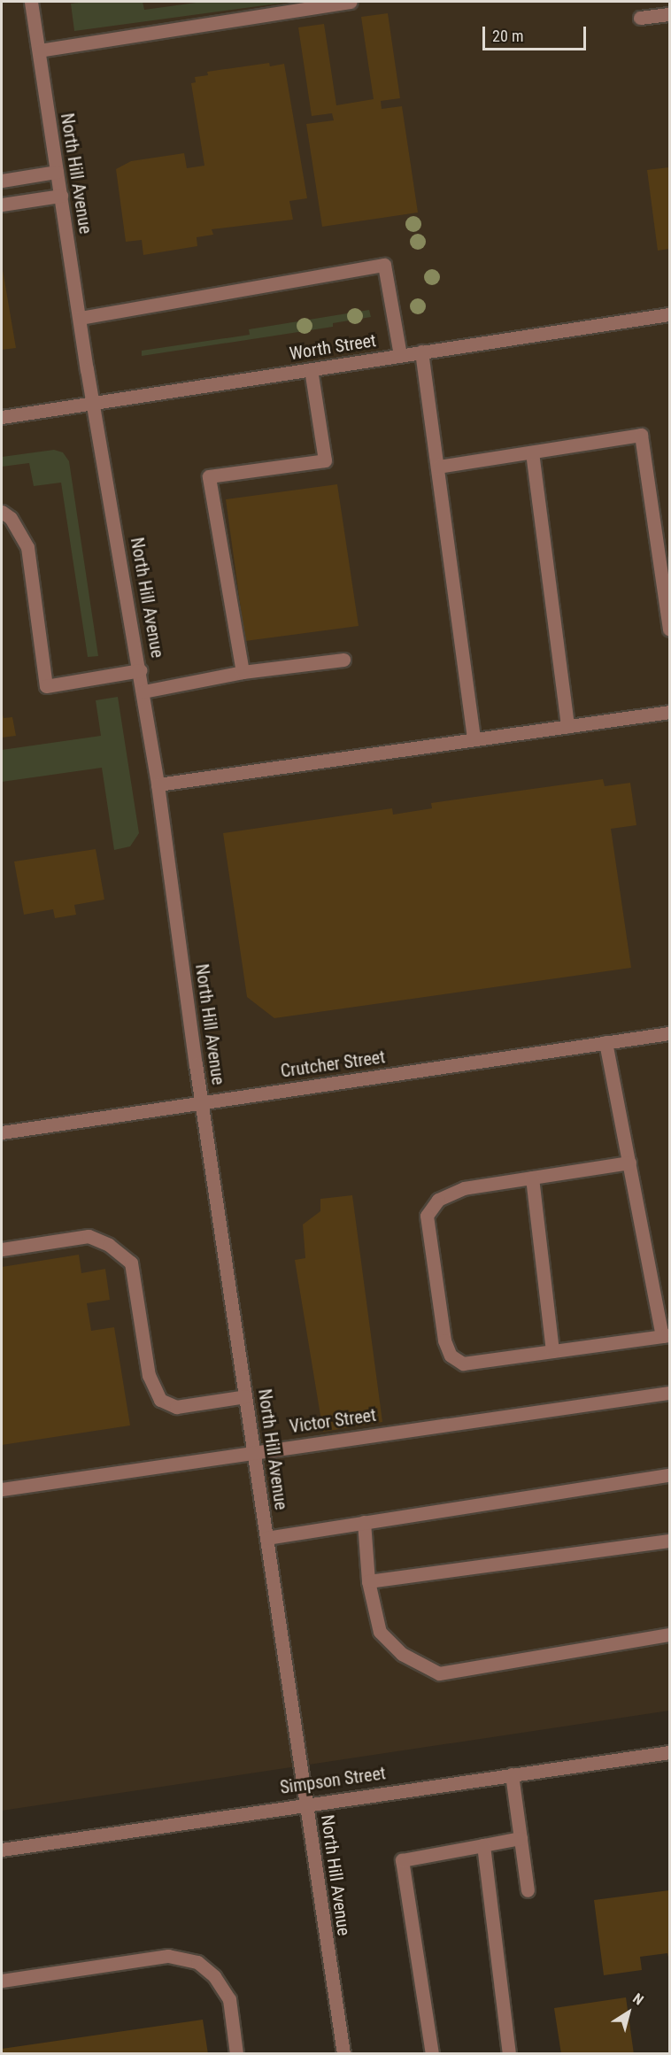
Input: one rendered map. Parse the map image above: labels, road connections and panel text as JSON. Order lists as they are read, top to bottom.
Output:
{
  "streets": {
    "street": [
      "North Hill Avenue",
      "Worth Street",
      "Crutcher Street",
      "Victor Street",
      "Simpson Street"
    ]
  },
  "crossings": [
    ["North Hill Avenue", "Worth Street"],
    ["North Hill Avenue", "Crutcher Street"],
    ["North Hill Avenue", "Victor Street"],
    ["North Hill Avenue", "Simpson Street"]
  ],
  "scale_bar": "20 m",
  "north": "top right"
}
